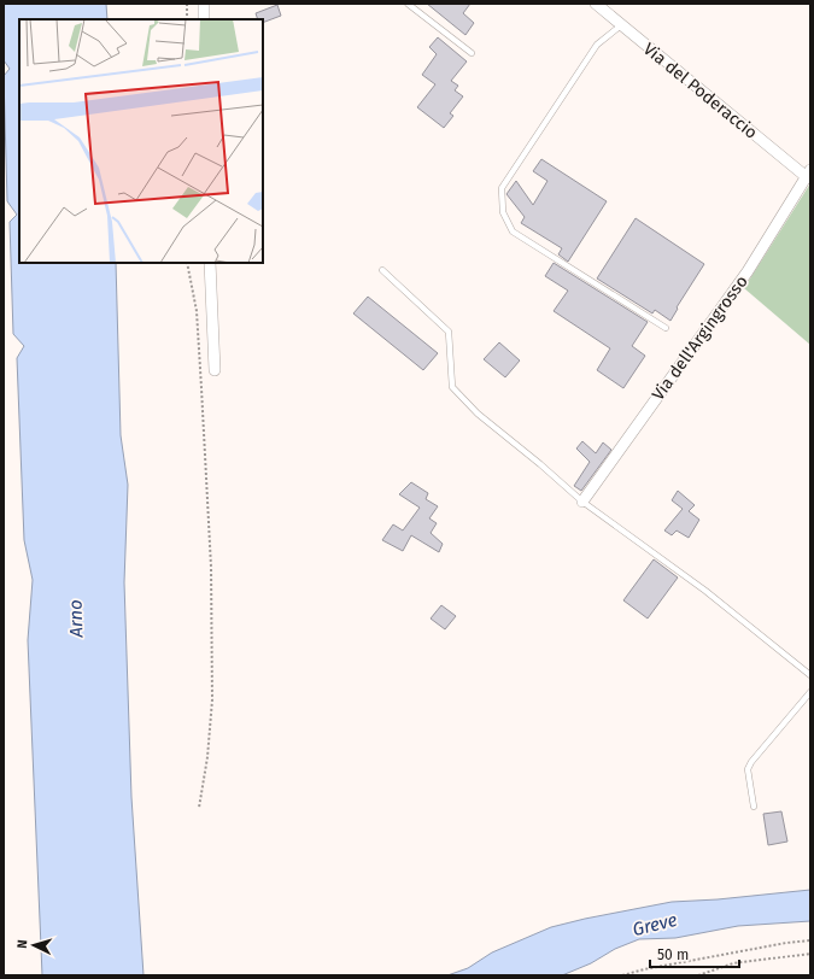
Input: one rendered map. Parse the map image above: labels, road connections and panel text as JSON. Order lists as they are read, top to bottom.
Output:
{
  "streets": {
    "street": ["Via del Poderaccio", "Via dell'Argingrosso"]
  },
  "crossings": [
    ["Via del Poderaccio", "Via dell'Argingrosso"]
  ],
  "water": ["Arno", "Greve"],
  "scale_bar": "50 m",
  "north": "left"
}
